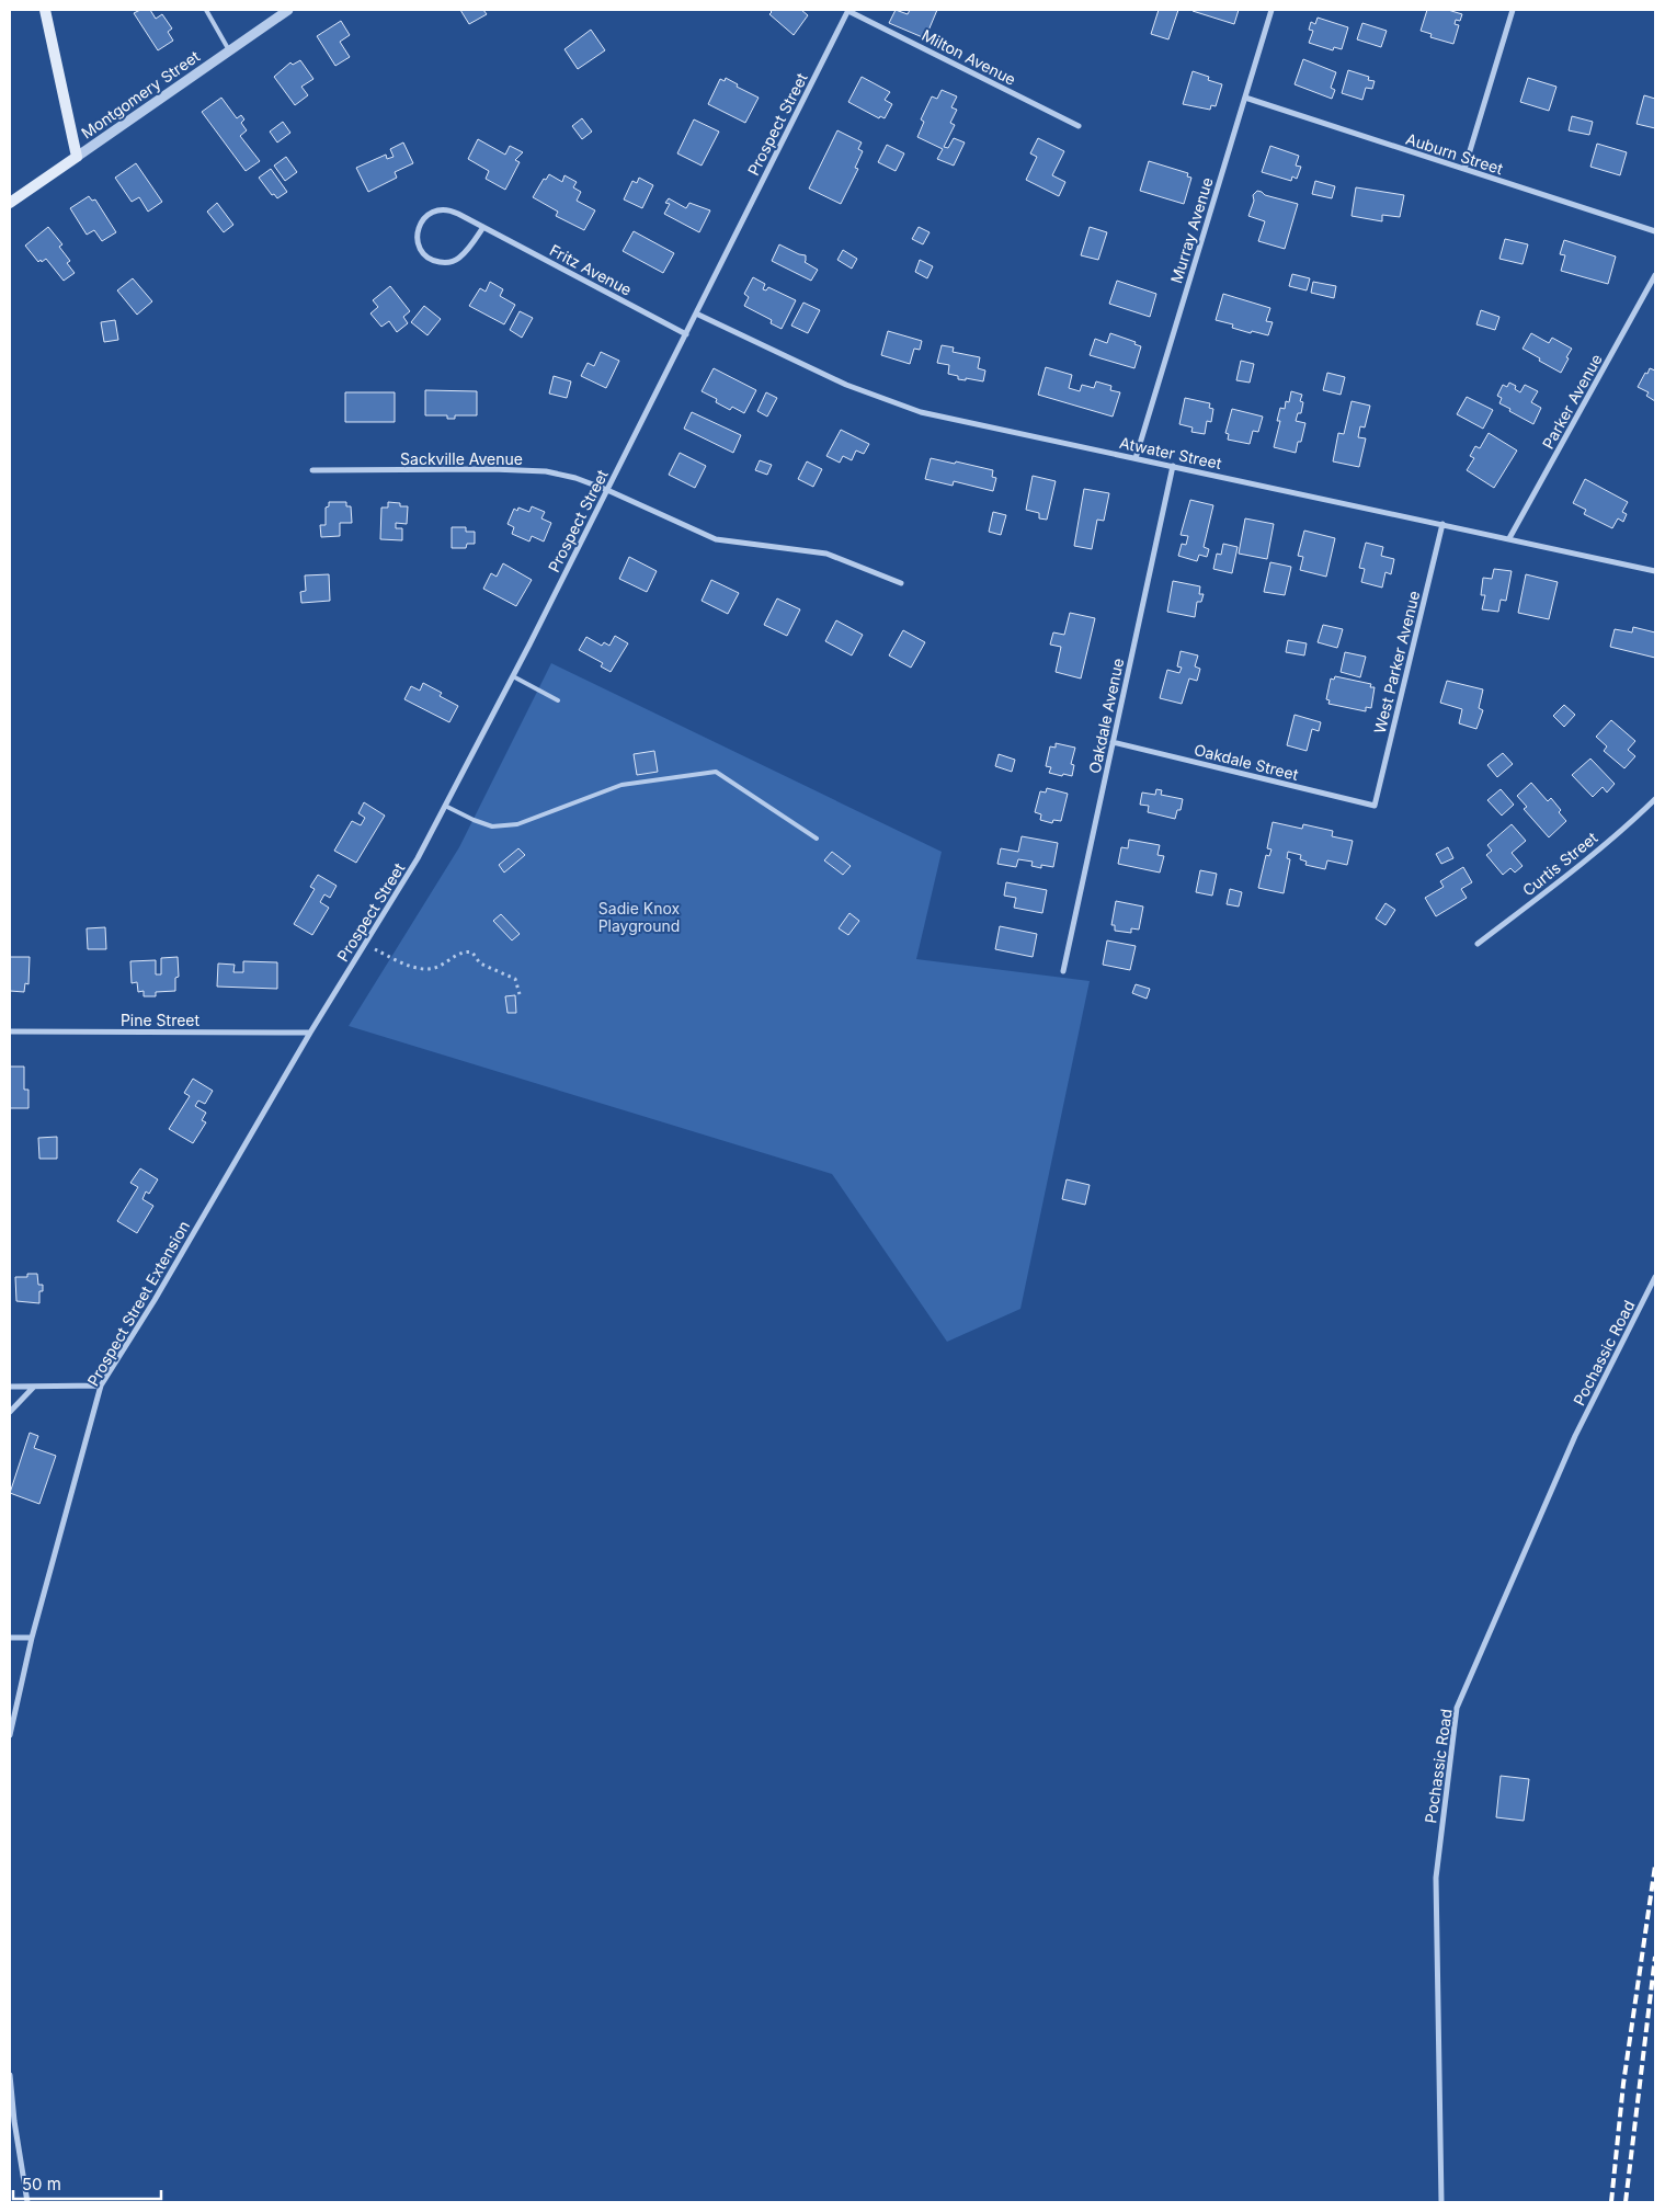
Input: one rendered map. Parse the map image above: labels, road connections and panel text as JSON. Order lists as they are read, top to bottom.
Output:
{
  "streets": {
    "main road": ["Montgomery Street"],
    "street": [
      "Milton Avenue",
      "Prospect Street",
      "Auburn Street",
      "Murray Avenue",
      "Fritz Avenue",
      "Parker Avenue",
      "Atwater Street",
      "Sackville Avenue",
      "West Parker Avenue",
      "Oakdale Avenue",
      "Oakdale Street",
      "Curtis Street",
      "Pine Street",
      "Prospect Street Extension",
      "Pochassic Road"
    ]
  },
  "crossings": [
    ["Milton Avenue", "Prospect Street"],
    ["Prospect Street", "Fritz Avenue"],
    ["Prospect Street", "Atwater Street"],
    ["Prospect Street", "Sackville Avenue"],
    ["Prospect Street", "Pine Street"],
    ["Prospect Street", "Prospect Street Extension"],
    ["Auburn Street", "Murray Avenue"],
    ["Murray Avenue", "Atwater Street"],
    ["Parker Avenue", "Atwater Street"],
    ["Atwater Street", "West Parker Avenue"],
    ["Atwater Street", "Oakdale Avenue"],
    ["West Parker Avenue", "Oakdale Street"],
    ["Oakdale Avenue", "Oakdale Street"],
    ["Pine Street", "Prospect Street Extension"]
  ],
  "parks": ["Sadie Knox Playground"],
  "scale_bar": "50 m"
}
